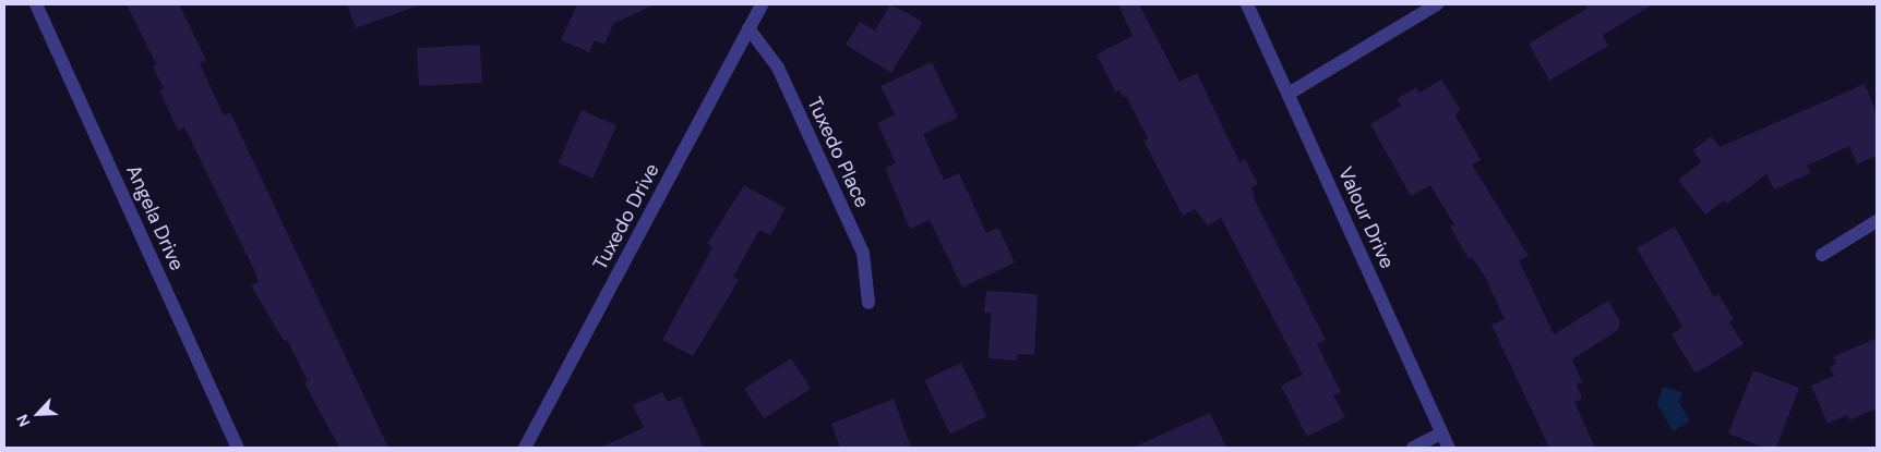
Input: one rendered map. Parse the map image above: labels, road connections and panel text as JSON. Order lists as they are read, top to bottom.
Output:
{
  "streets": {
    "street": [
      "Tuxedo Place",
      "Tuxedo Drive",
      "Angela Drive",
      "Valour Drive"
    ]
  },
  "crossings": [
    ["Tuxedo Place", "Tuxedo Drive"]
  ],
  "north": "bottom left"
}
